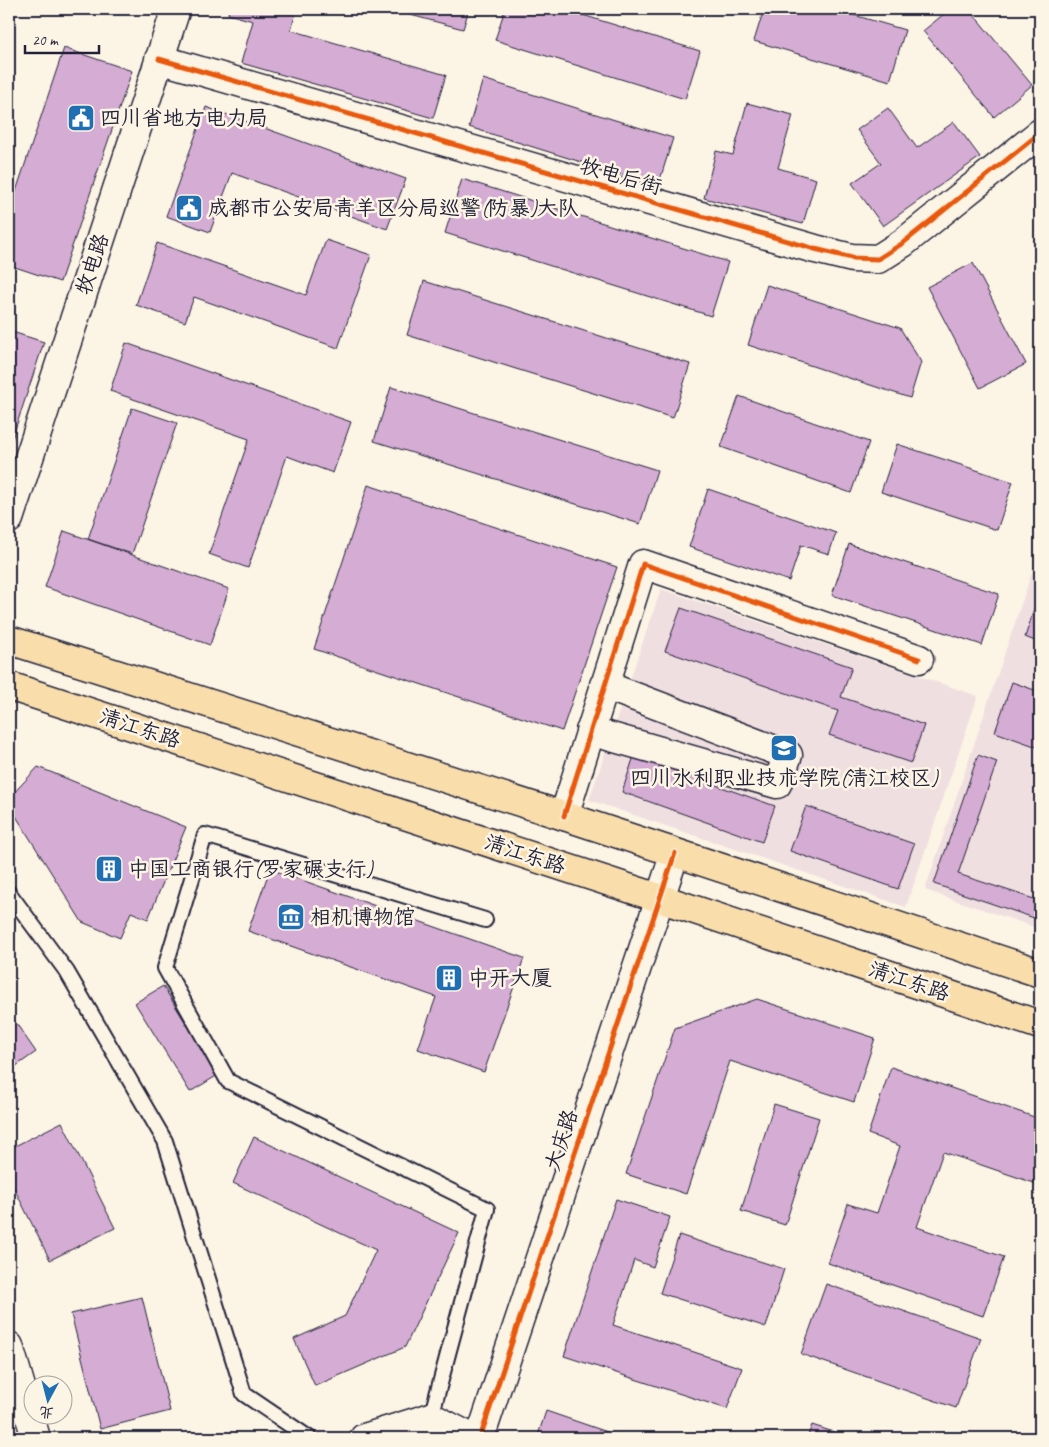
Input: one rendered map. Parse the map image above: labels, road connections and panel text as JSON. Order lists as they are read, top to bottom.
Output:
{
  "streets": {
    "main road": ["清江东路"],
    "street": ["牧电后街", "牧电路", "大庆路"]
  },
  "crossings": [
    ["牧电后街", "牧电路"],
    ["清江东路", "大庆路"]
  ],
  "places": {
    "public building": ["四川省地方电力局", "成都市公安局青羊区分局巡警(防暴)大队"],
    "school or university": ["四川水利职业技术学院(清江校区)"],
    "building": ["中国工商银行(罗家碾支行)", "中开大厦"],
    "museum": ["相机博物馆"]
  },
  "scale_bar": "20 m",
  "north": "bottom"
}
